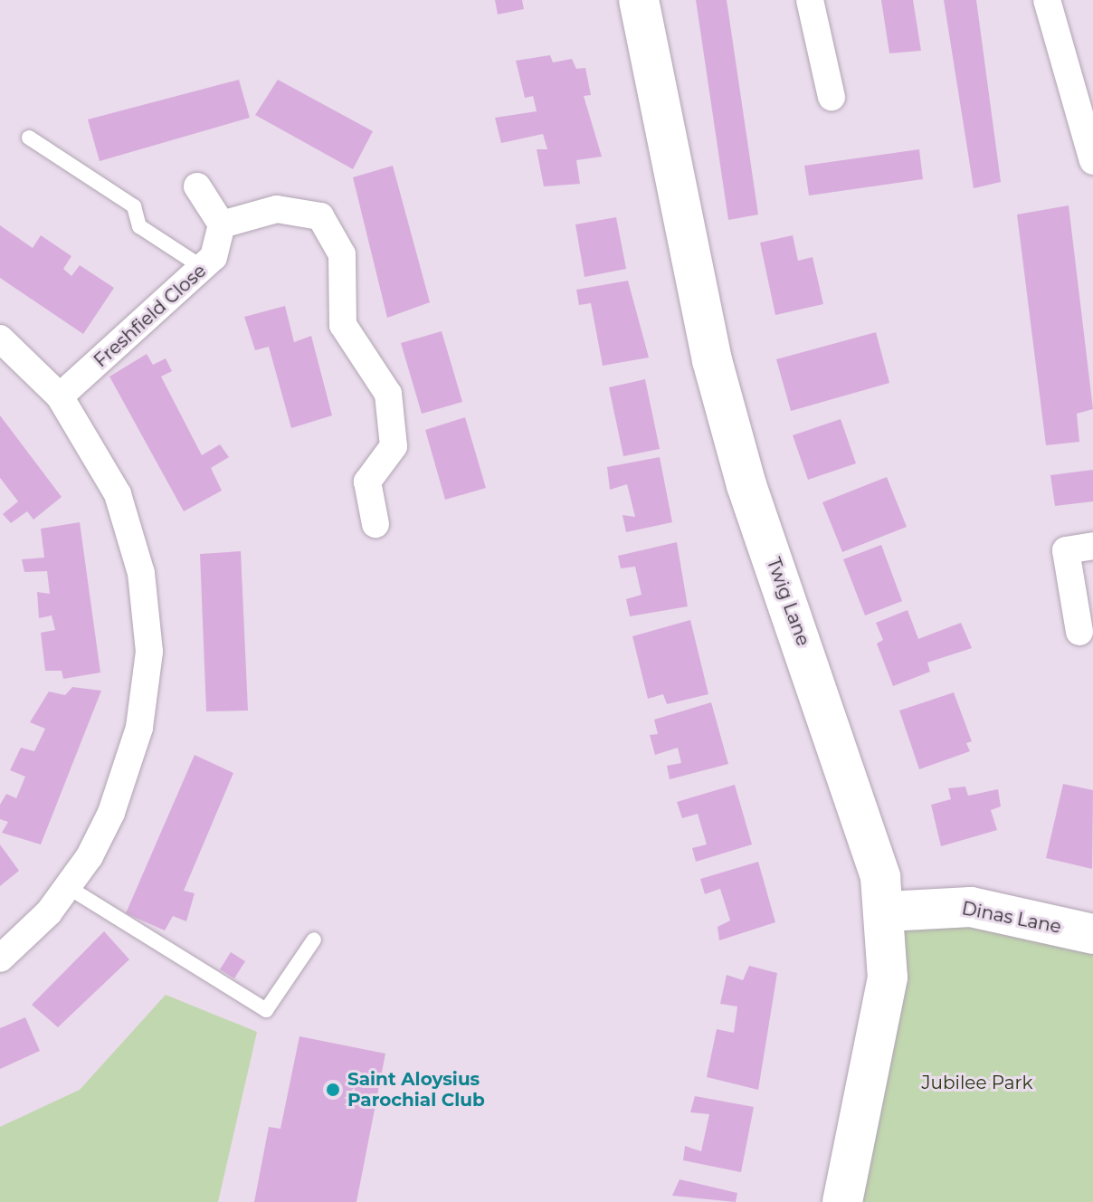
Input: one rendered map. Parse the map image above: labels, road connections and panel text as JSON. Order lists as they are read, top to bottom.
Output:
{
  "streets": {
    "street": ["Freshfield Close", "Twig Lane", "Dinas Lane"]
  },
  "crossings": [
    ["Twig Lane", "Dinas Lane"]
  ],
  "parks": ["Jubilee Park"],
  "places": ["Saint Aloysius Parochial Club"]
}
